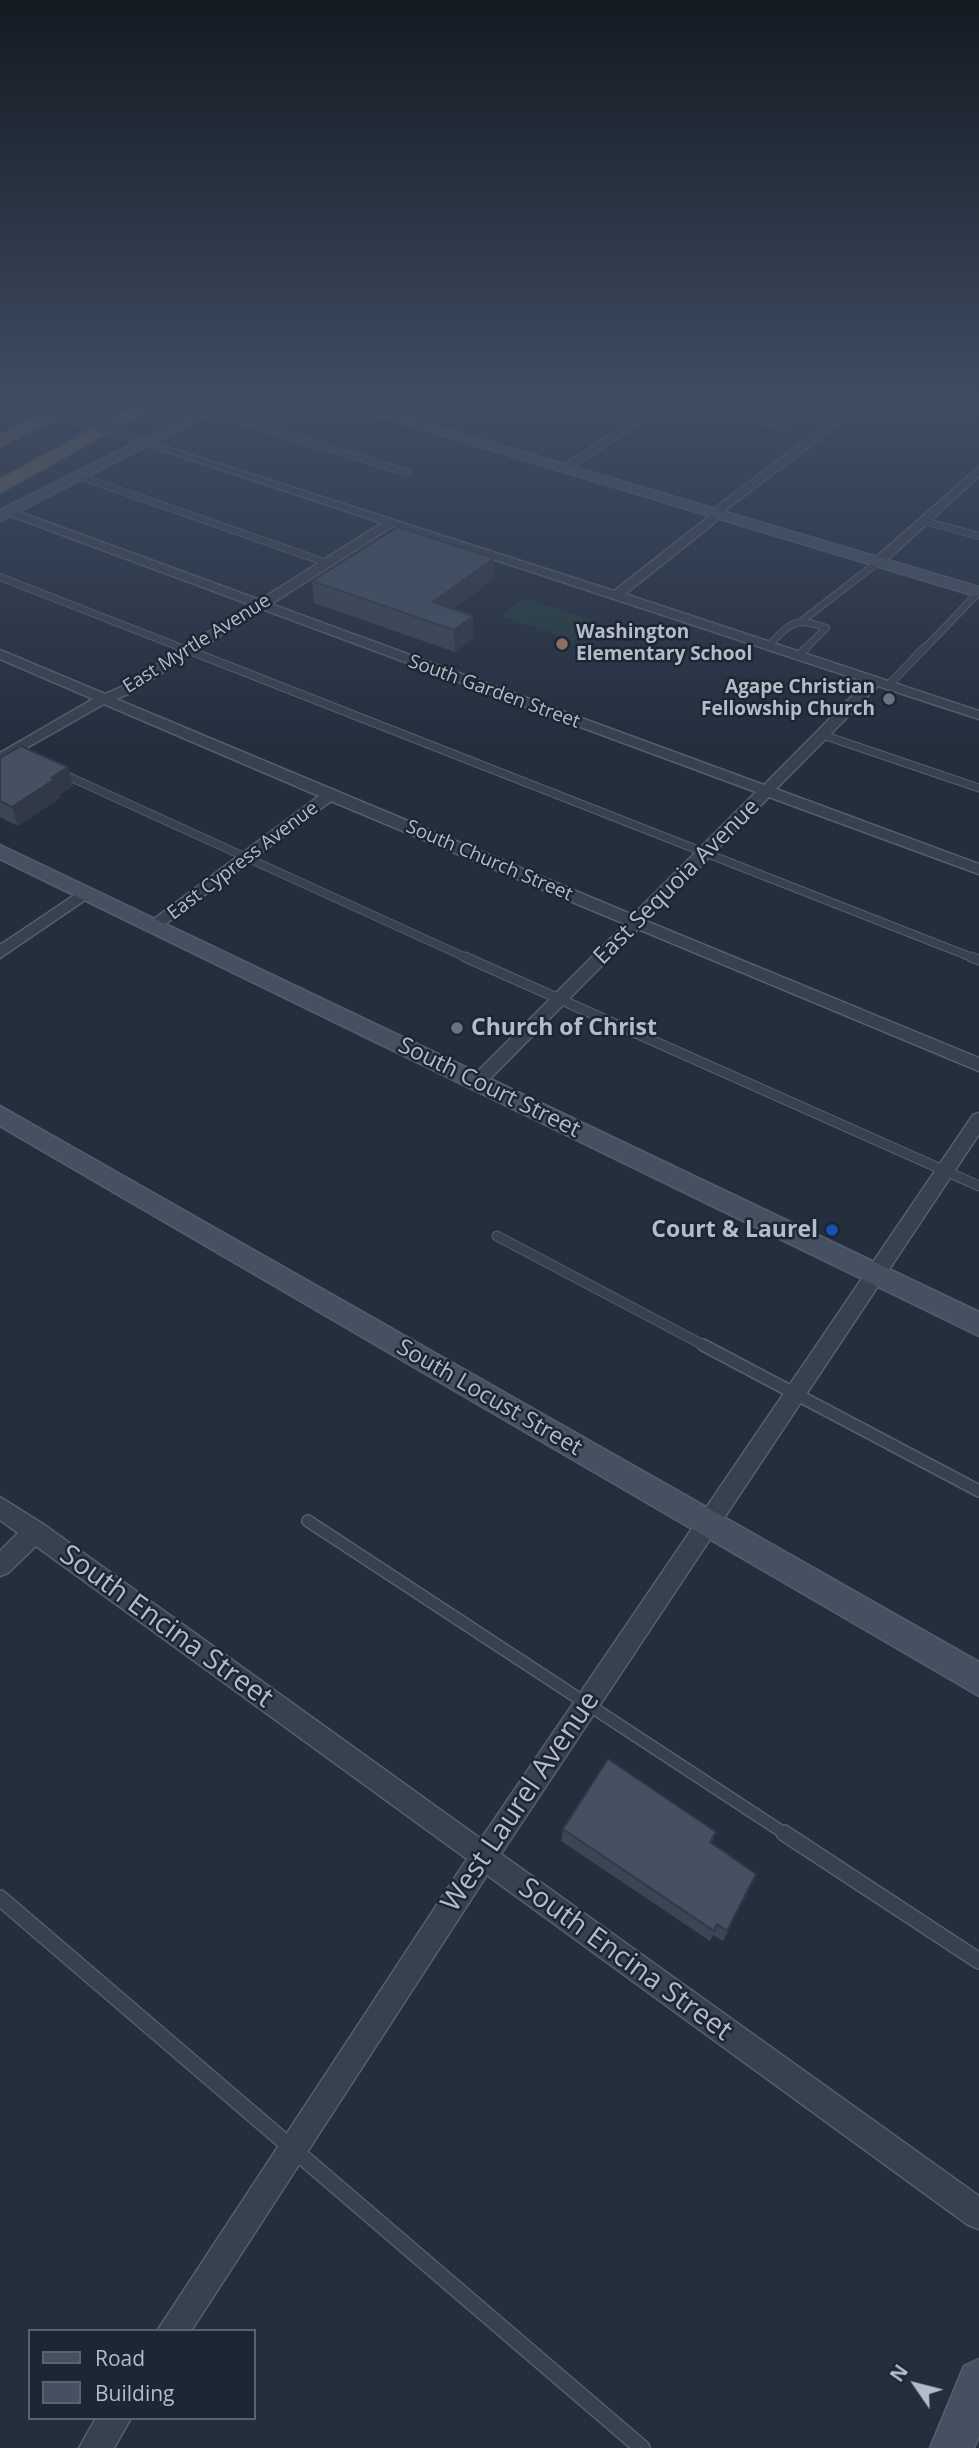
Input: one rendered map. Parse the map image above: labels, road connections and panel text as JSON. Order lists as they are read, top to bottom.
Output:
{
  "streets": {
    "street": [
      "East Myrtle Avenue",
      "South Garden Street",
      "East Cypress Avenue",
      "South Church Street",
      "East Sequoia Avenue",
      "South Court Street",
      "South Locust Street",
      "South Encina Street",
      "West Laurel Avenue"
    ]
  },
  "crossings": [
    ["East Myrtle Avenue", "South Garden Street"],
    ["East Myrtle Avenue", "South Church Street"],
    ["South Garden Street", "East Sequoia Avenue"],
    ["East Cypress Avenue", "South Church Street"],
    ["East Cypress Avenue", "South Court Street"],
    ["South Church Street", "East Sequoia Avenue"],
    ["East Sequoia Avenue", "South Court Street"],
    ["South Court Street", "West Laurel Avenue"],
    ["South Locust Street", "West Laurel Avenue"],
    ["South Encina Street", "West Laurel Avenue"]
  ],
  "places": [
    "Washington Elementary School",
    "Agape Christian Fellowship Church",
    "Church of Christ",
    "Court & Laurel"
  ],
  "legend": ["Road", "Building"],
  "north": "top left"
}
